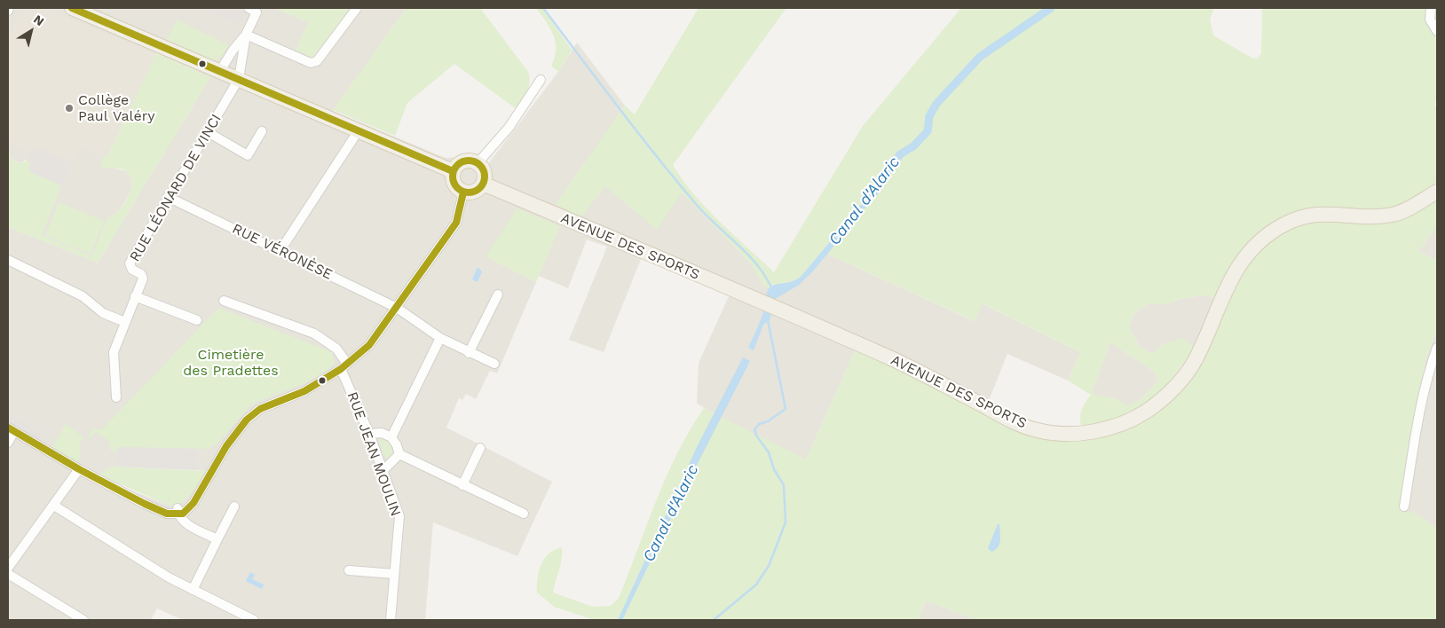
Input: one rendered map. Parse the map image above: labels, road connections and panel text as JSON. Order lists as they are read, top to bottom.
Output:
{
  "streets": {
    "main road": ["AVENUE DES SPORTS"],
    "street": ["RUE LÉONARD DE VINCI", "RUE VÉRONÈSE", "RUE JEAN MOULIN"]
  },
  "crossings": [
    ["RUE LÉONARD DE VINCI", "RUE VÉRONÈSE"]
  ],
  "water": ["Canal d'Alaric"],
  "parks": ["Cimetière des Pradettes"],
  "places": ["Collège Paul Valéry"],
  "north": "top right"
}
